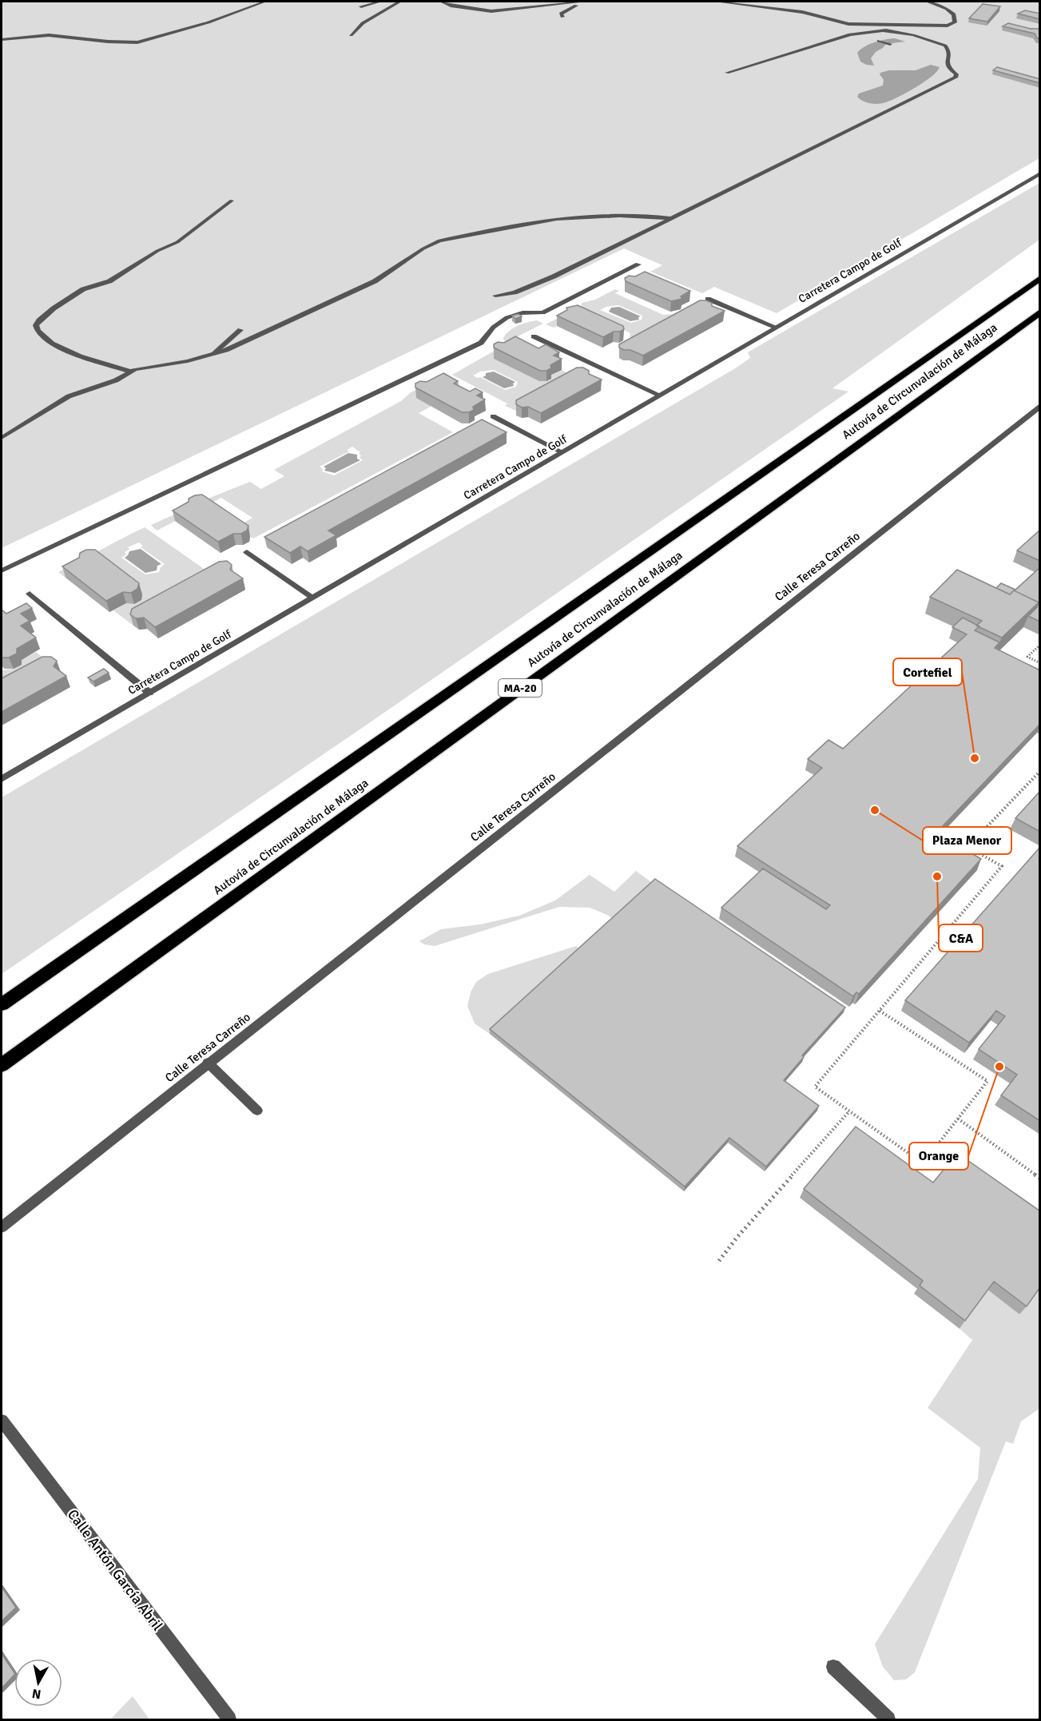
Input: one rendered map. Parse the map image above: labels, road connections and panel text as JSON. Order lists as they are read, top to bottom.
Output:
{
  "streets": {
    "highway": ["Autovía de Circunvalación de Málaga", "MA-20"],
    "street": ["Carretera Campo de Golf", "Calle Teresa Carreño", "Calle Antón García Abril"]
  },
  "places": [
    "Cortefiel",
    "Plaza Menor",
    "C&A",
    "Orange"
  ],
  "north": "bottom"
}
